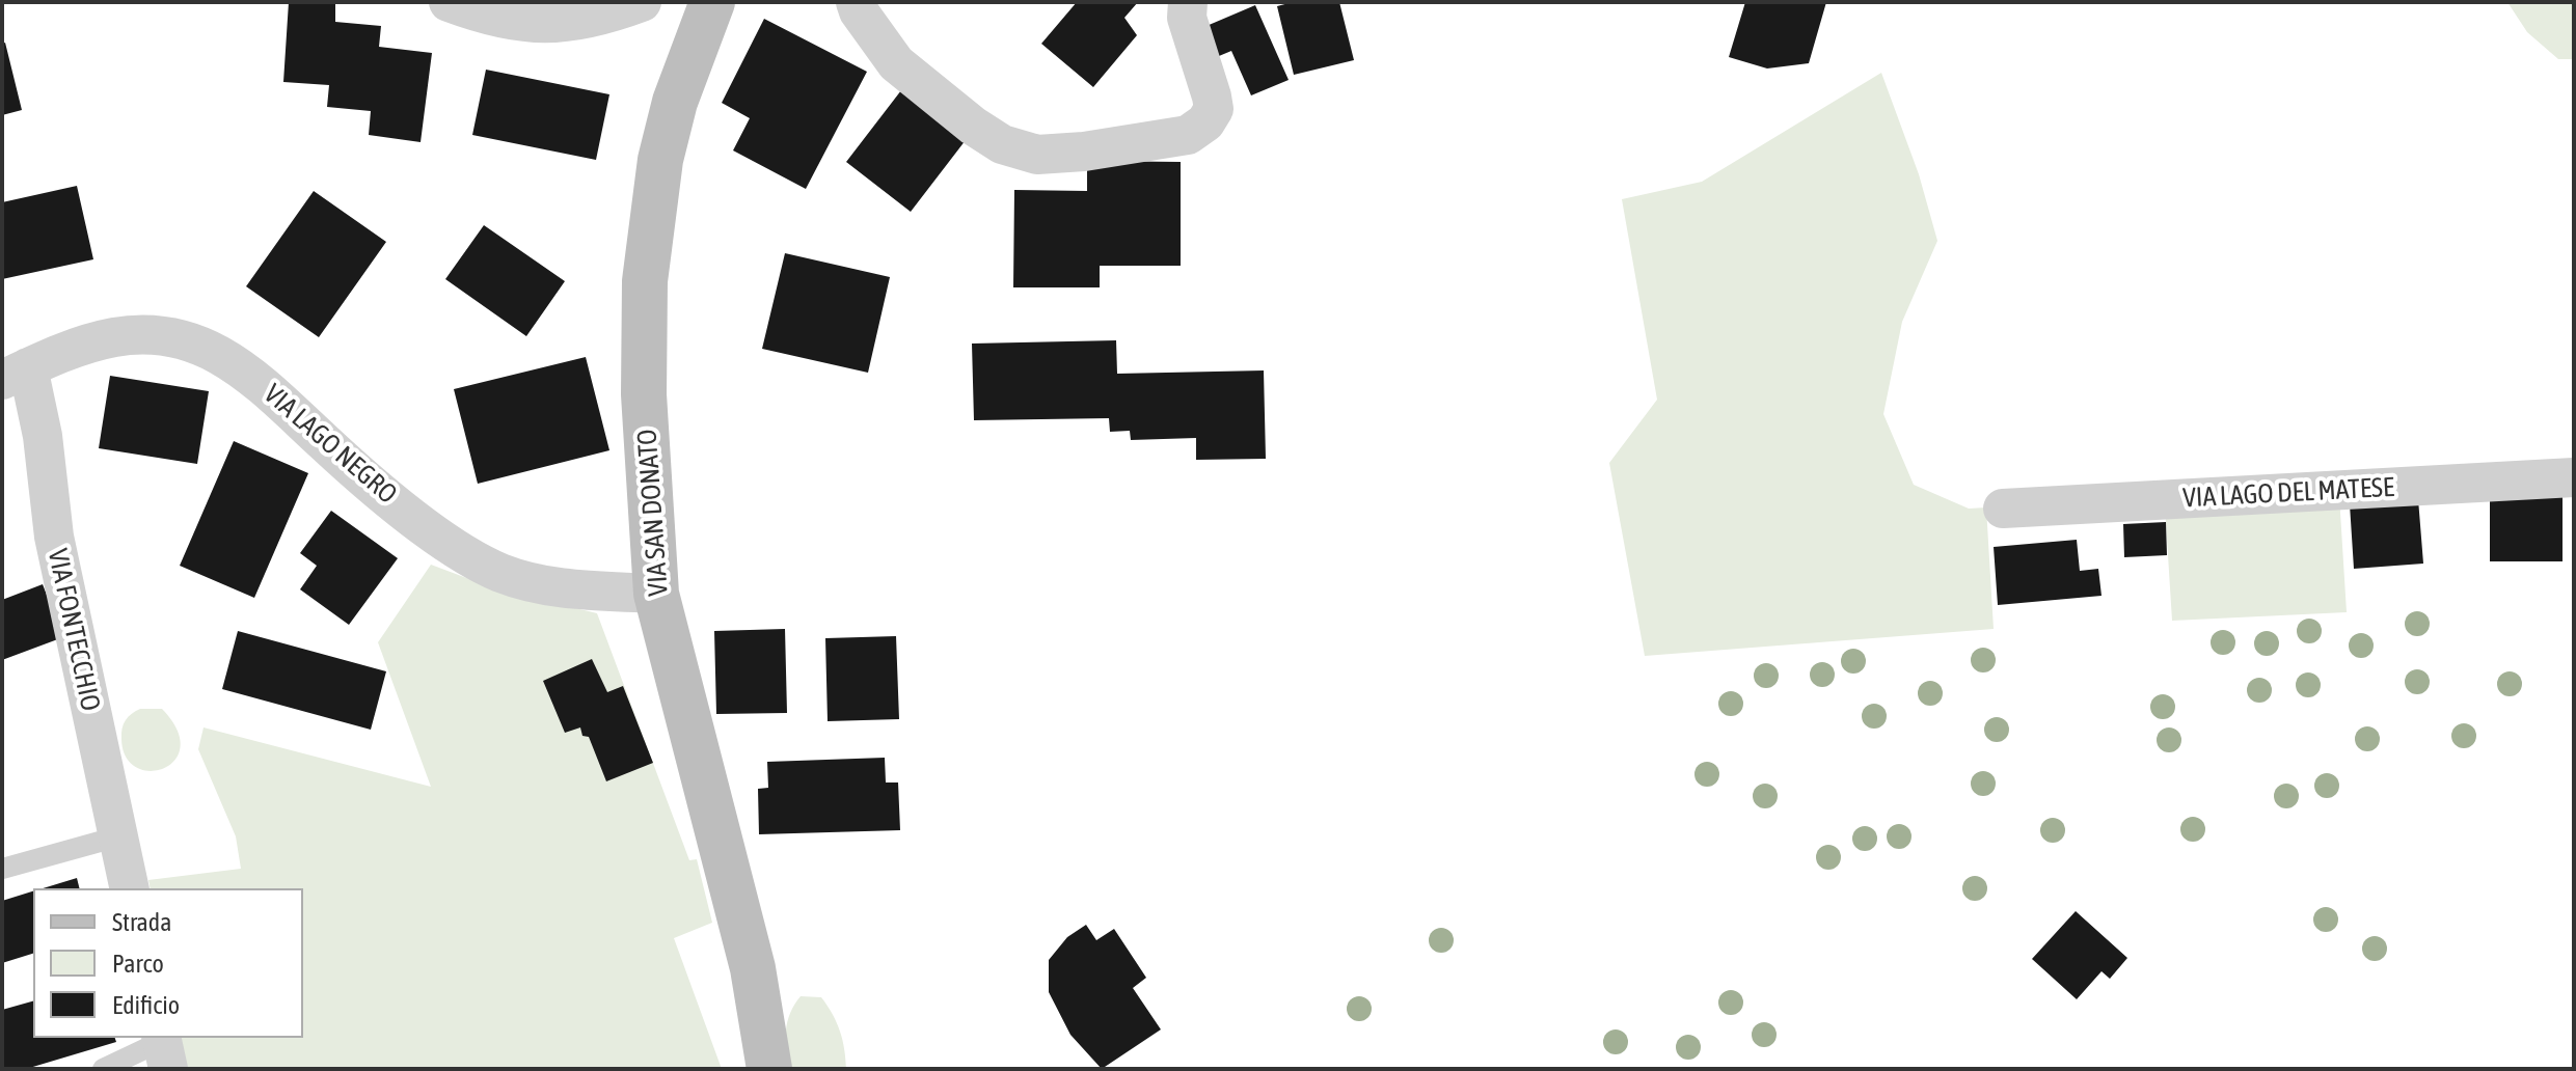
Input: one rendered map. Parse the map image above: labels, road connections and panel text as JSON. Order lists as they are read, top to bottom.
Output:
{
  "streets": {
    "street": [
      "VIA LAGO NEGRO",
      "VIA LAGO DEL MATESE",
      "VIA SAN DONATO",
      "VIA FONTECCHIO"
    ]
  },
  "crossings": [
    ["VIA LAGO NEGRO", "VIA SAN DONATO"],
    ["VIA LAGO NEGRO", "VIA FONTECCHIO"]
  ],
  "legend": ["Strada", "Parco", "Edificio"]
}
